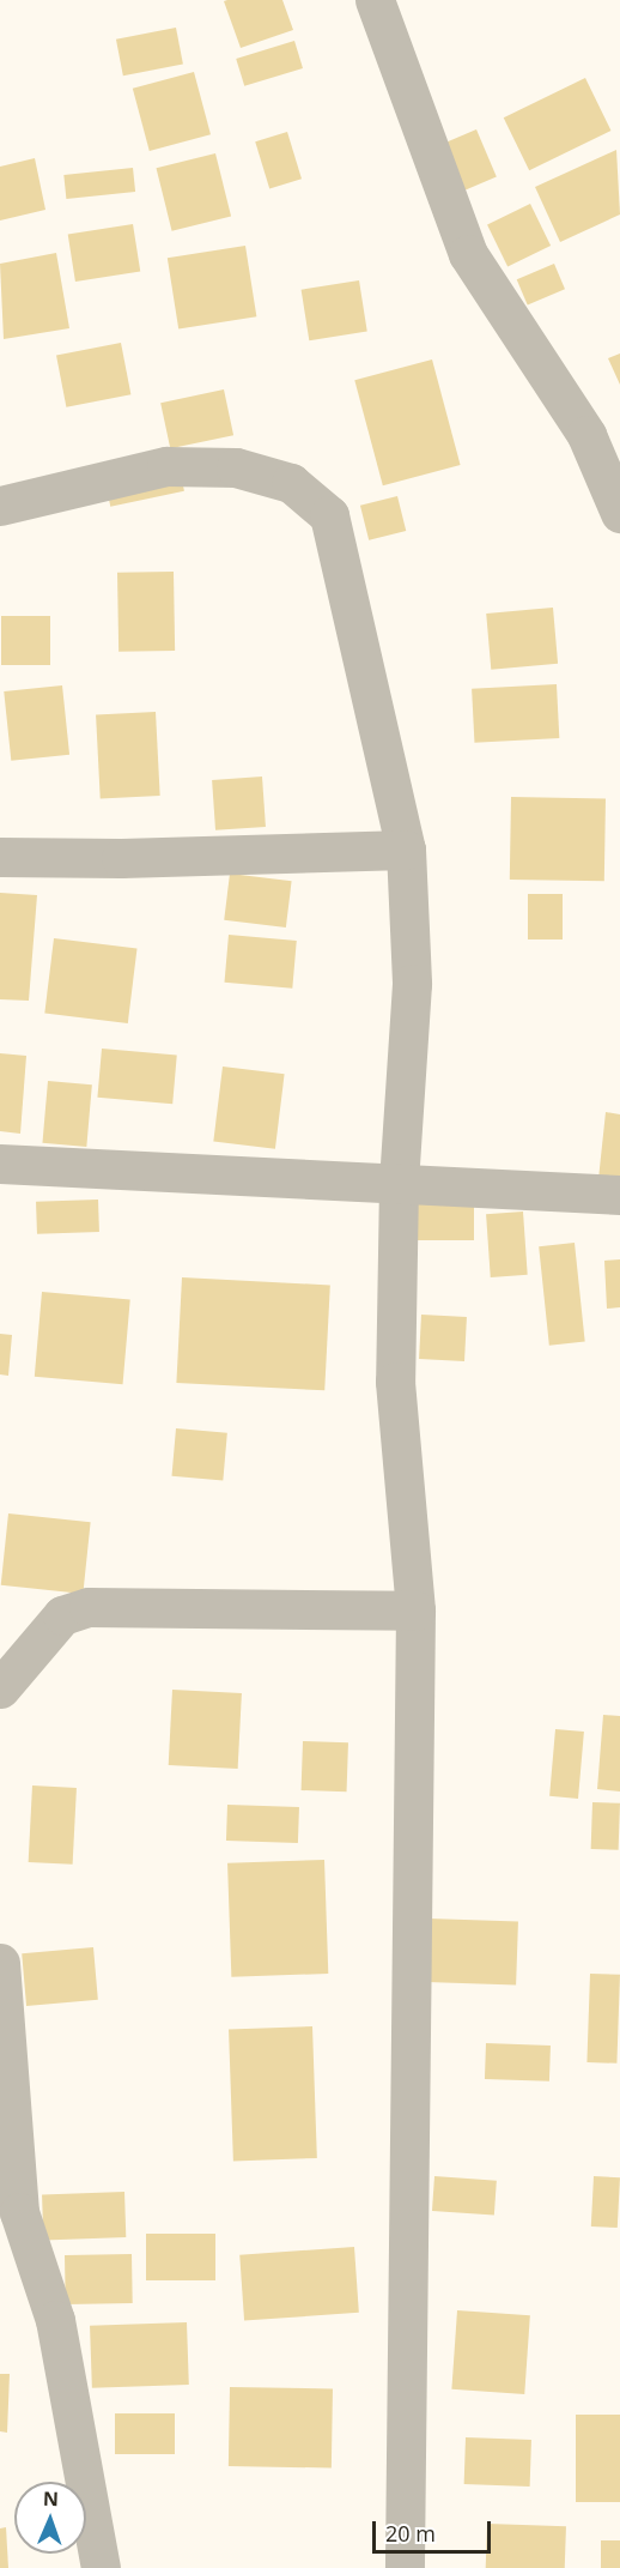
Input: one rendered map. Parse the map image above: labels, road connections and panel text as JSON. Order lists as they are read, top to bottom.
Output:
{
  "scale_bar": "20 m",
  "north": "top"
}
